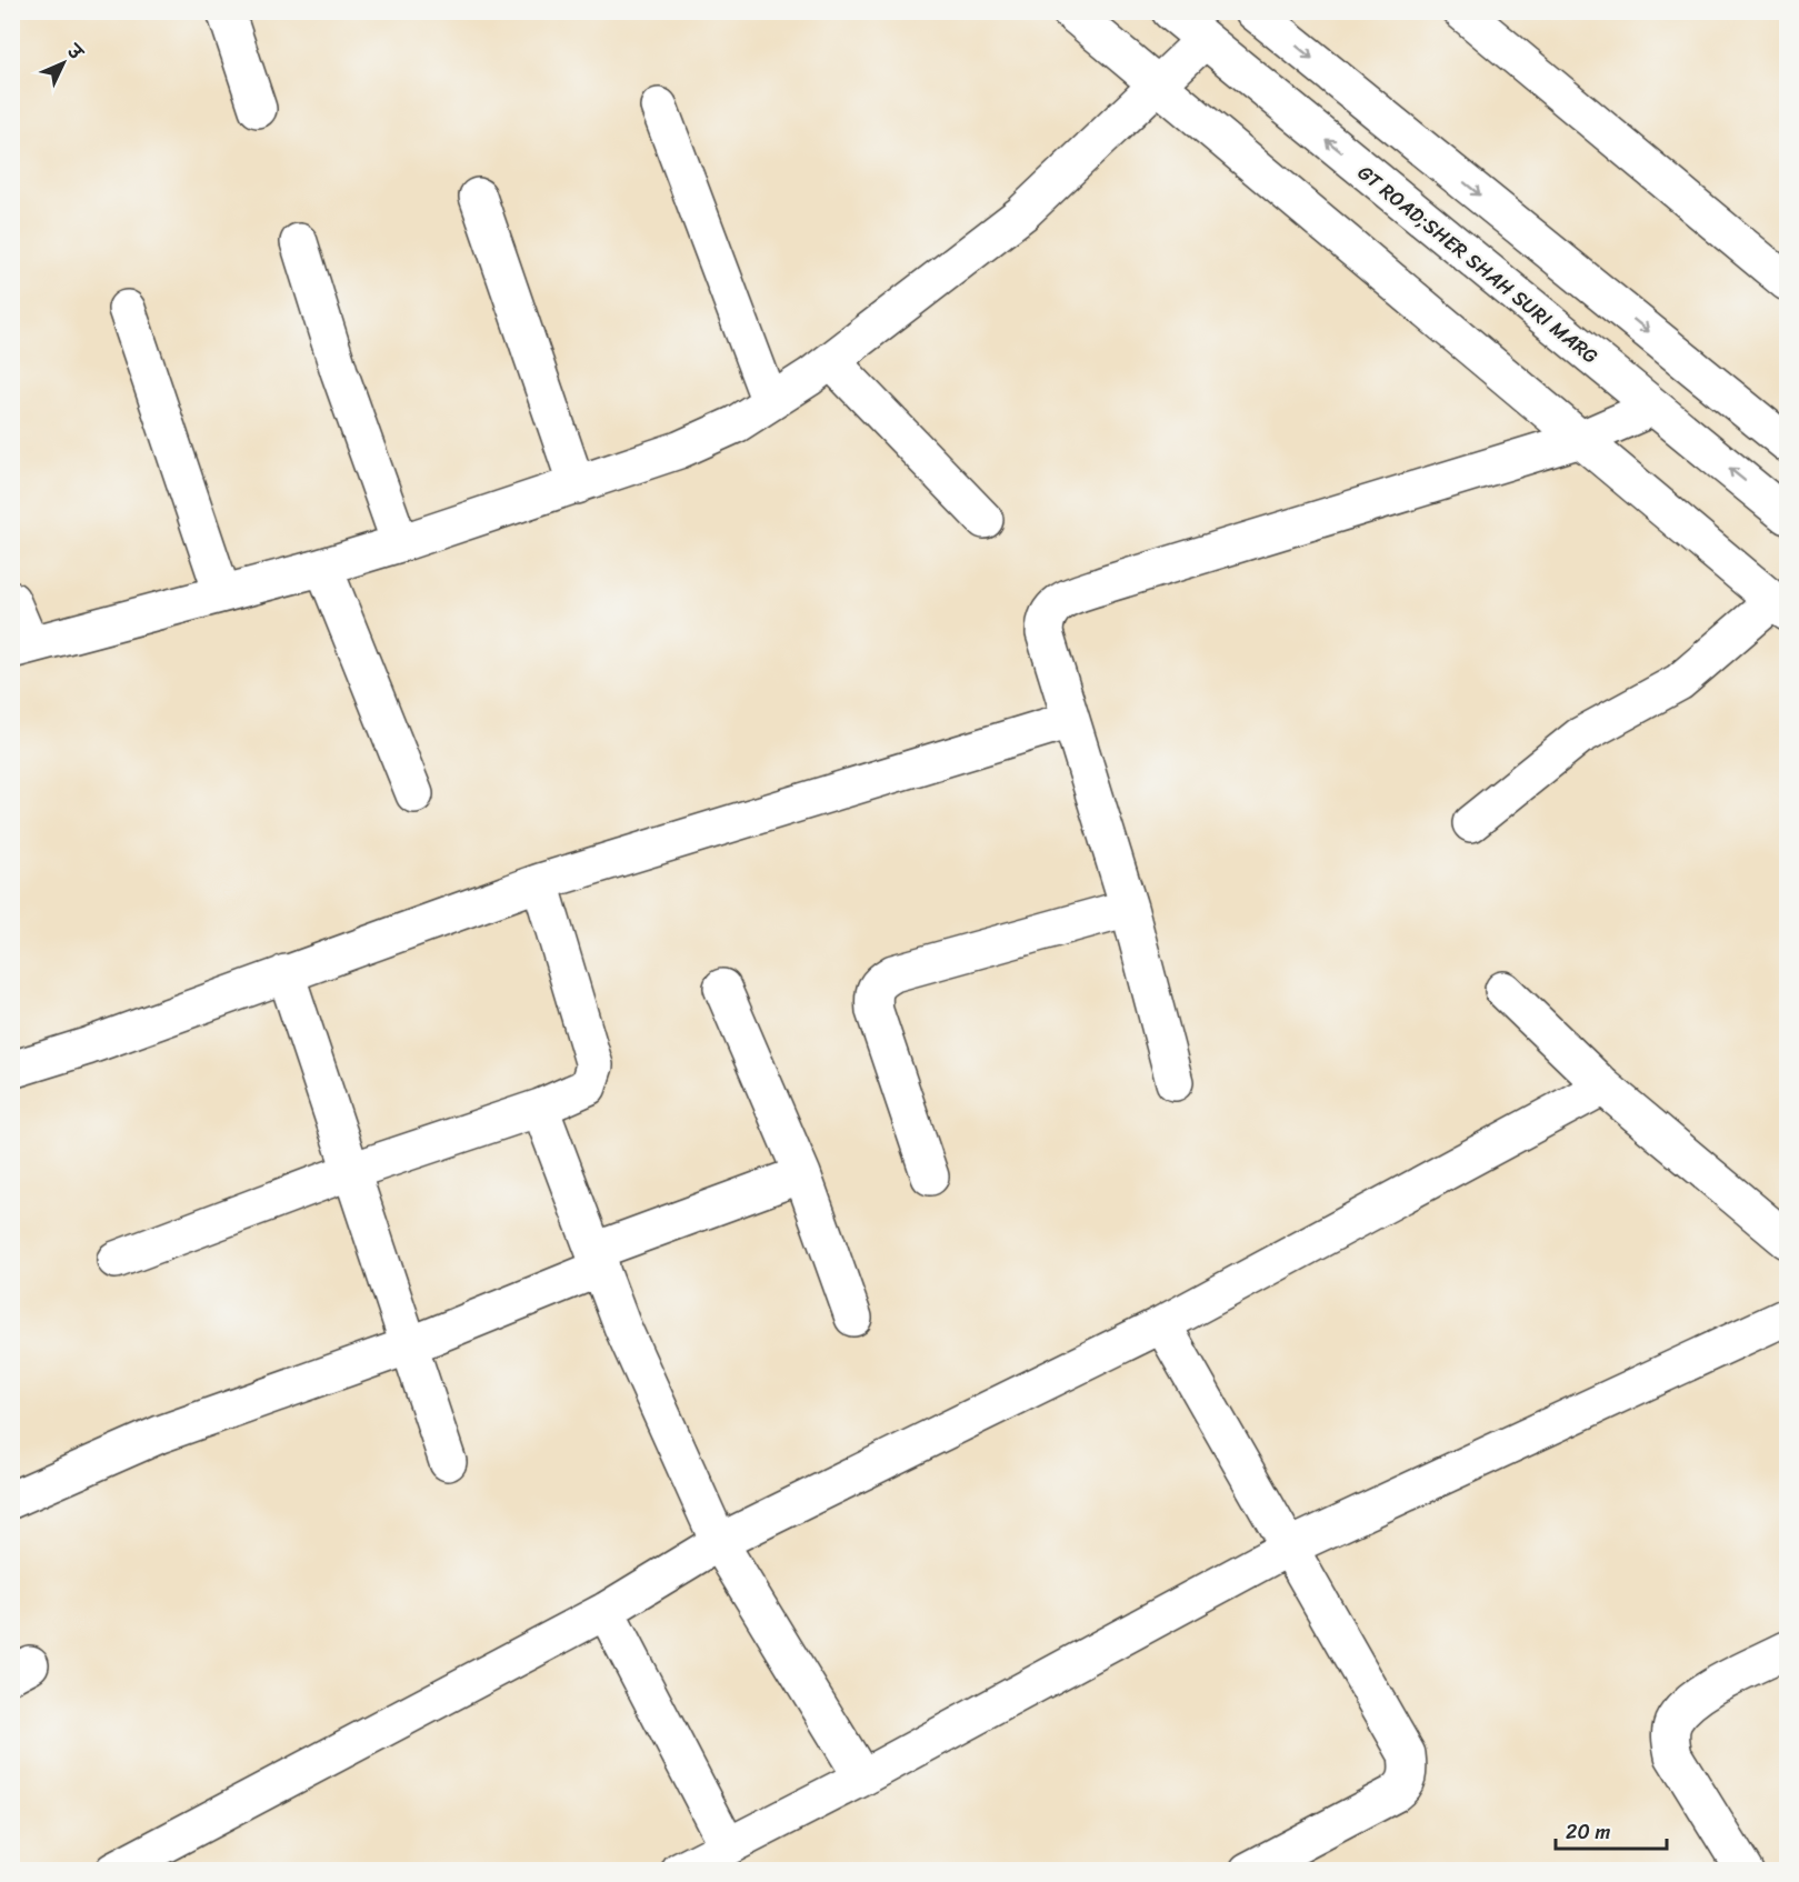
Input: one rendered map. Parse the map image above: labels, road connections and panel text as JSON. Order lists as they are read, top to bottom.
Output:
{
  "streets": {
    "street": ["GT ROAD;SHER SHAH SURI MARG"]
  },
  "scale_bar": "20 m",
  "north": "top right"
}
